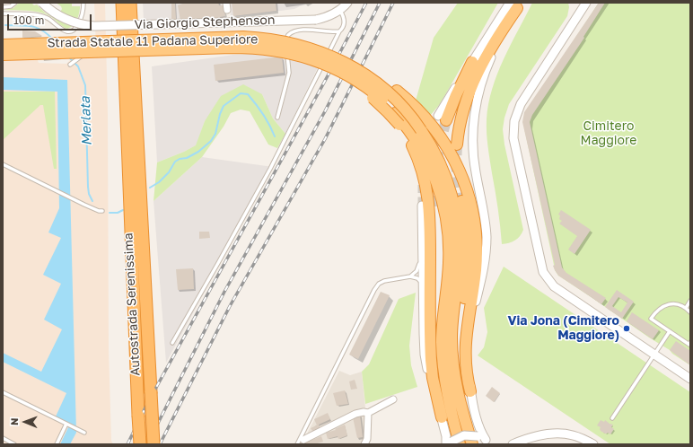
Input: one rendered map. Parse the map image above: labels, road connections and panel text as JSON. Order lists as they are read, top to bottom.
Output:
{
  "streets": {
    "highway": ["Strada Statale 11 Padana Superiore", "Autostrada Serenissima"],
    "street": ["Via Giorgio Stephenson"]
  },
  "water": ["Merlata"],
  "parks": ["Cimitero Maggiore"],
  "places": ["Via Jona (Cimitero Maggiore)"],
  "scale_bar": "100 m",
  "north": "left"
}
